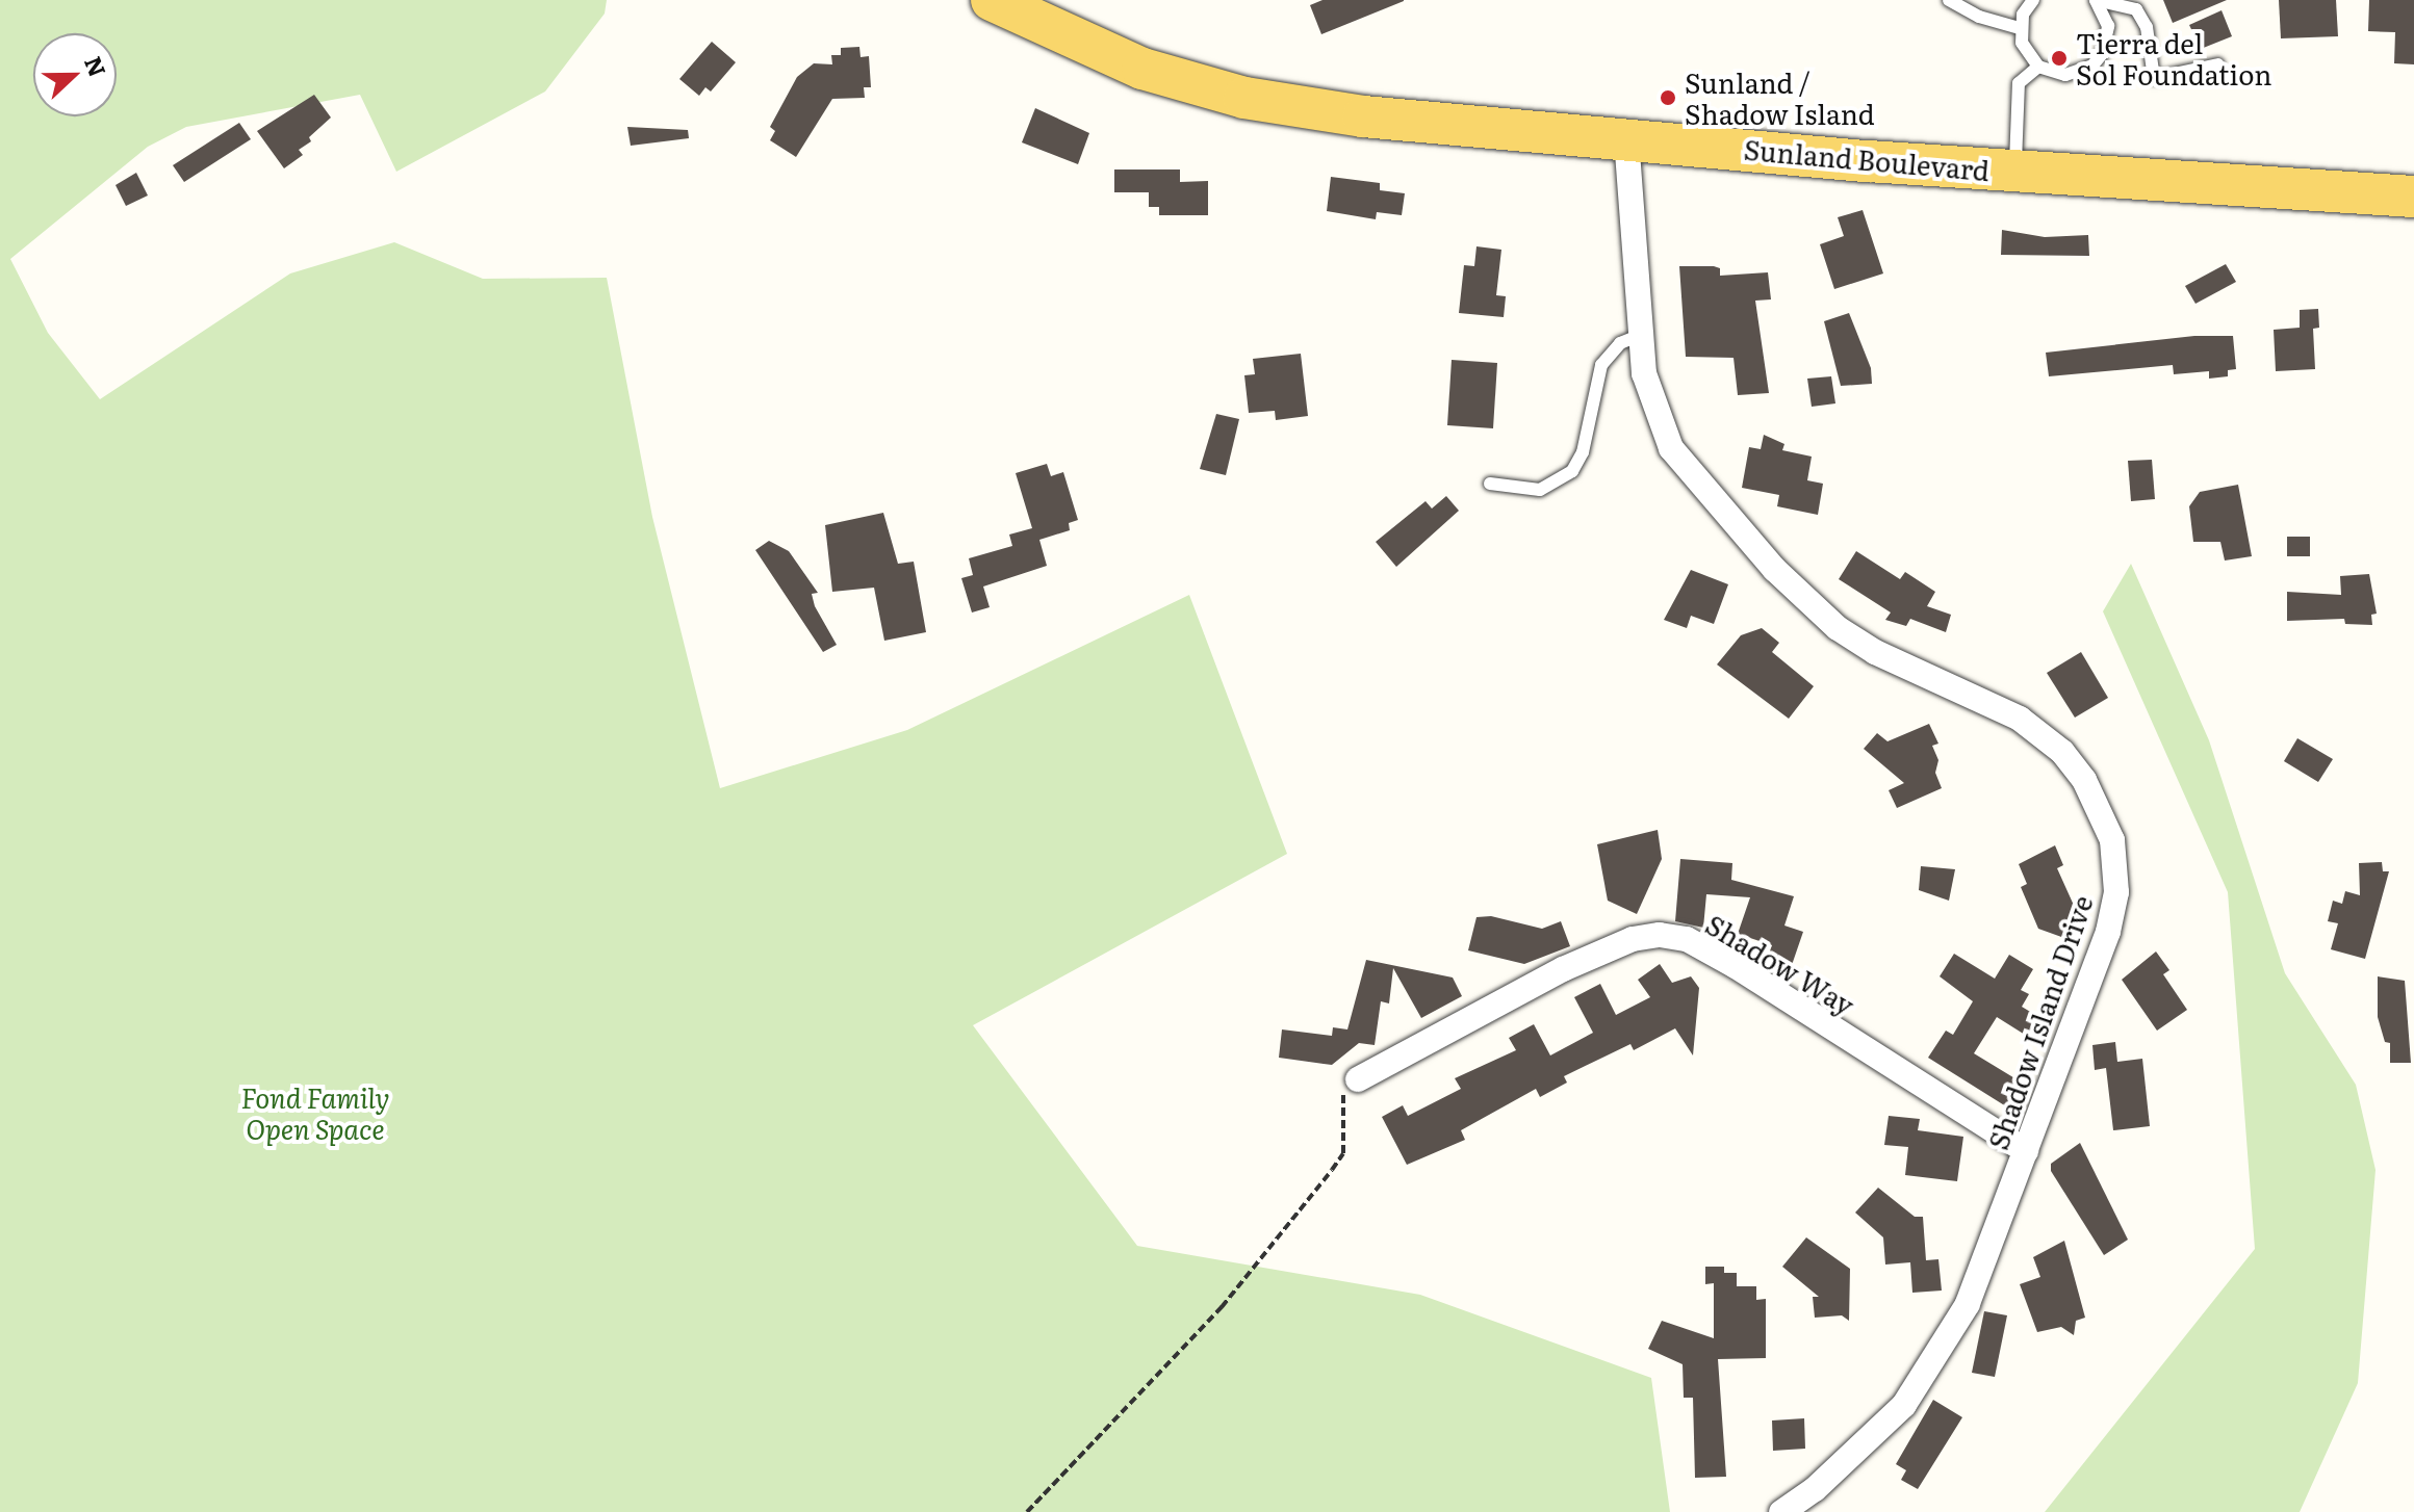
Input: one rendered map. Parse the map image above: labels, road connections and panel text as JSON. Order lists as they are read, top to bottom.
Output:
{
  "streets": {
    "main road": ["Sunland Boulevard"],
    "street": ["Shadow Way", "Shadow Island Drive"]
  },
  "crossings": [
    ["Sunland Boulevard", "Shadow Island Drive"],
    ["Shadow Way", "Shadow Island Drive"]
  ],
  "parks": ["Fond Family Open Space"],
  "places": ["Tierra del Sol Foundation", "Sunland / Shadow Island"],
  "north": "right"
}
